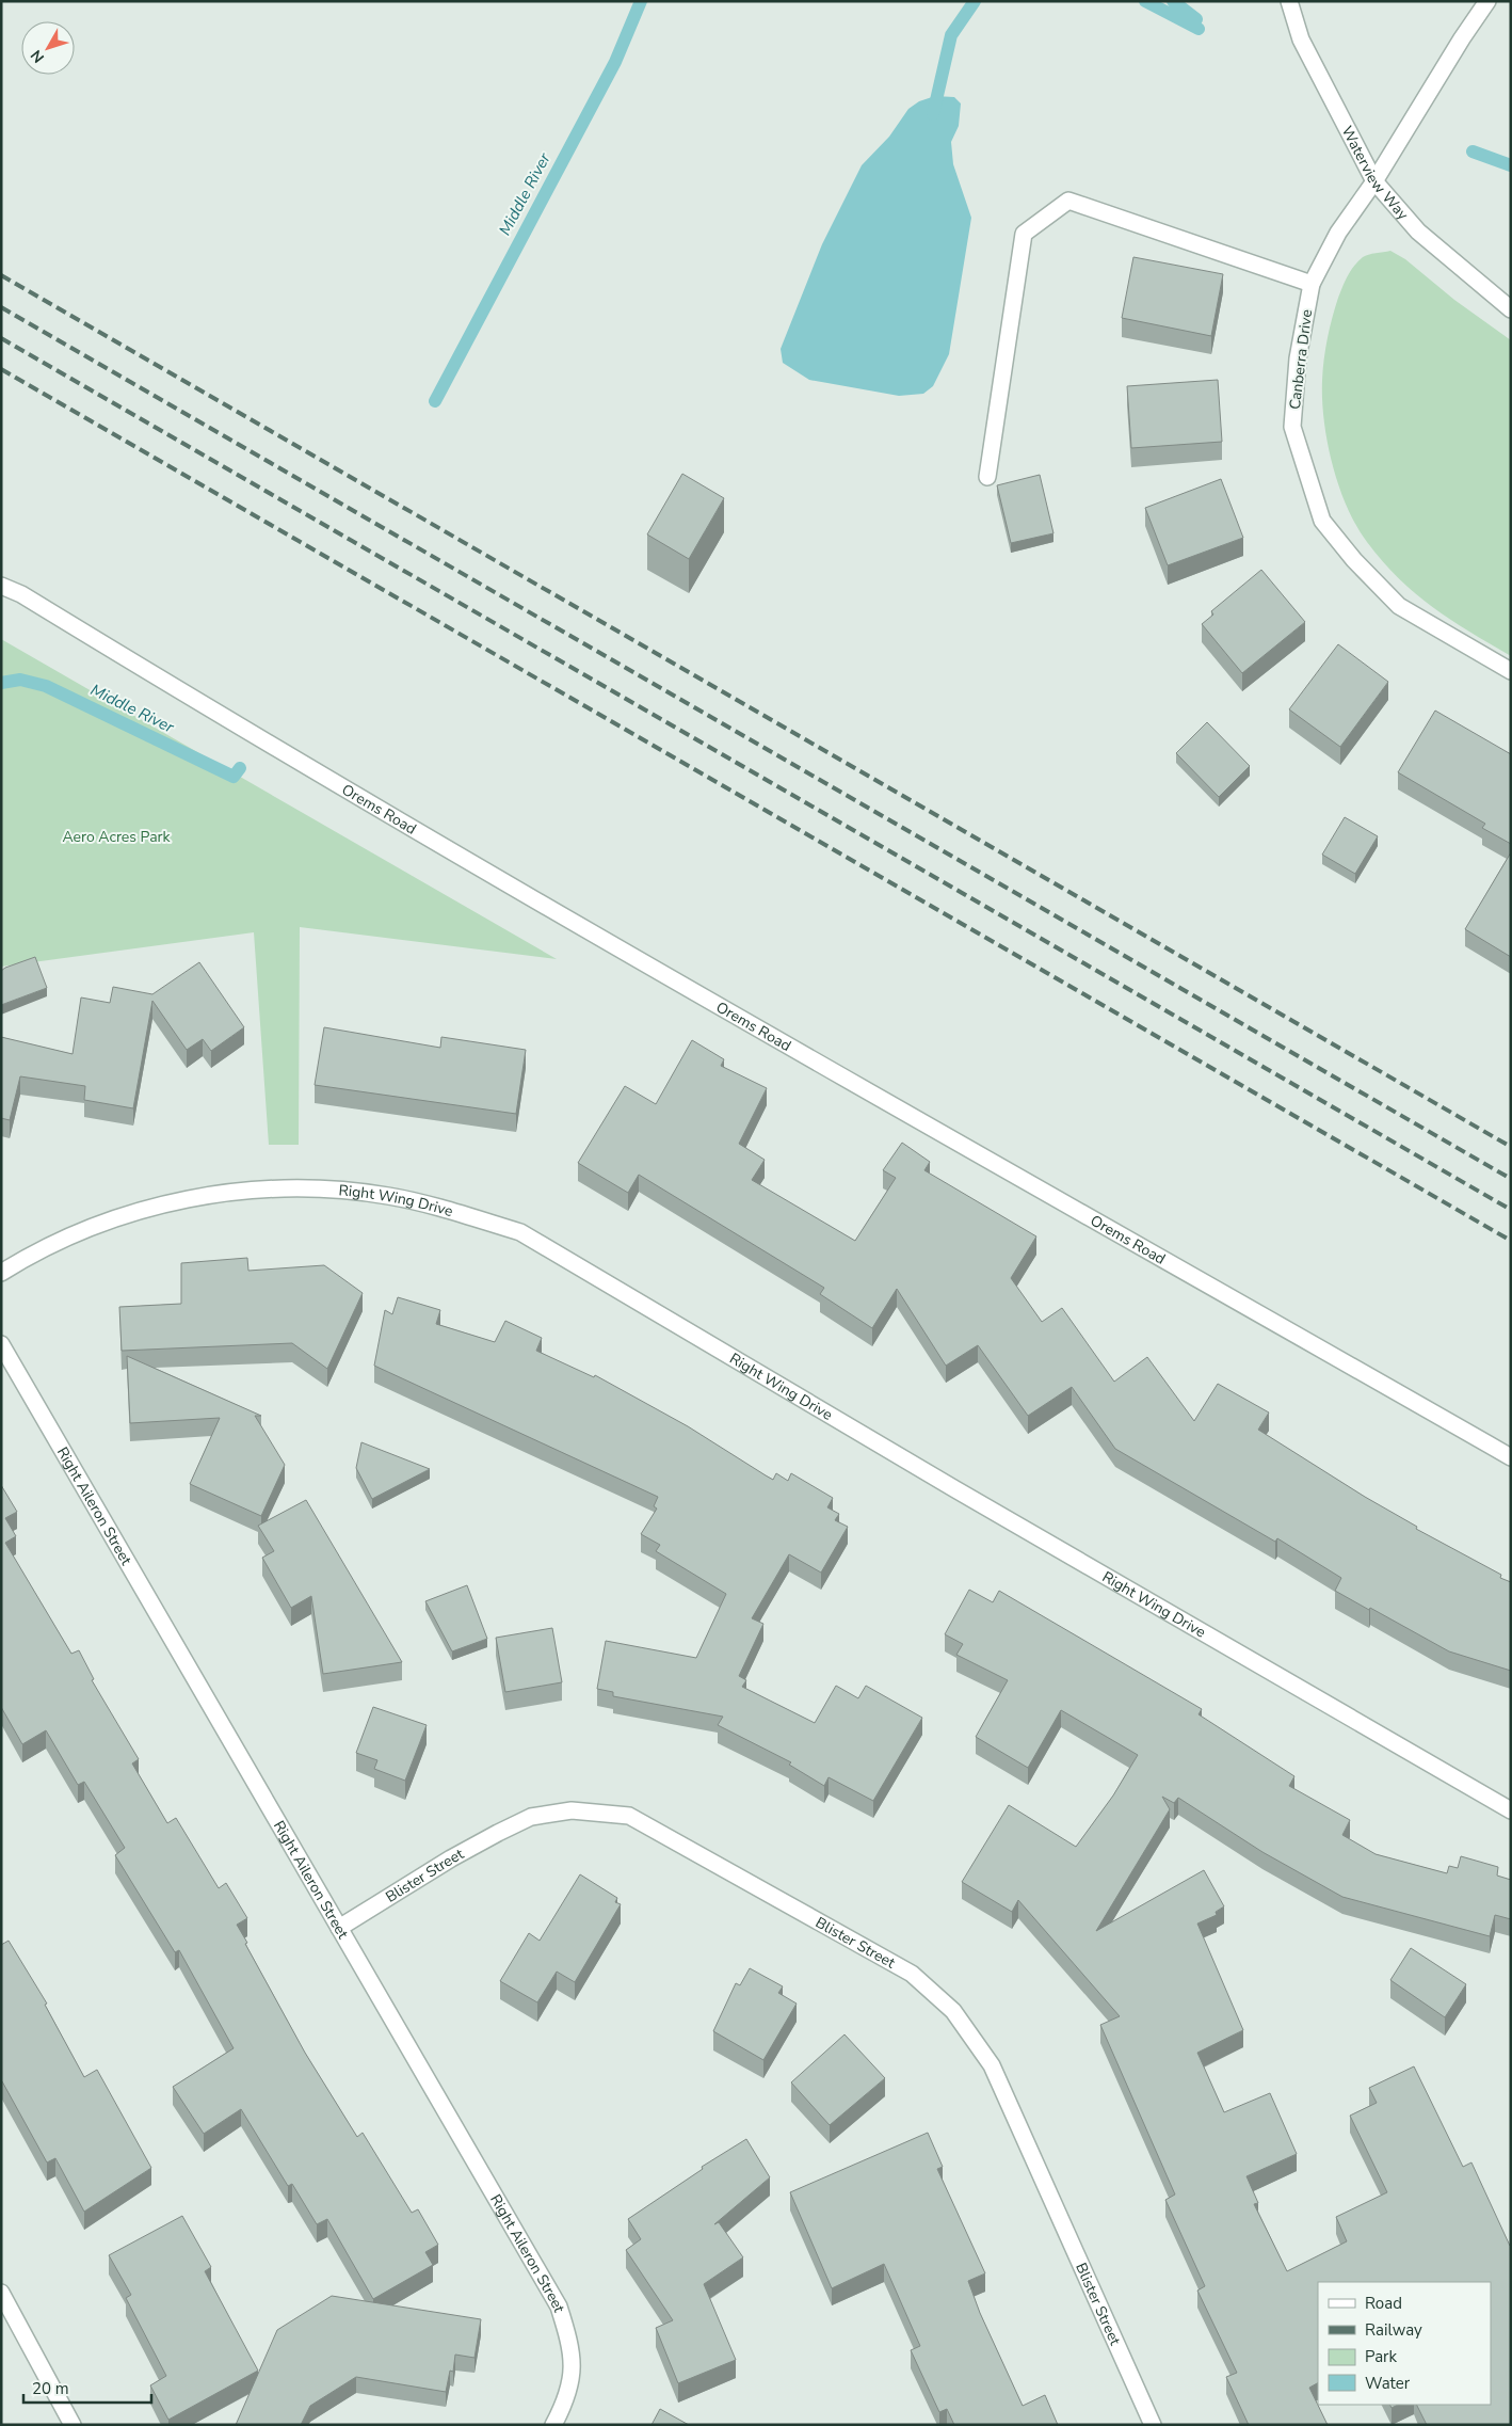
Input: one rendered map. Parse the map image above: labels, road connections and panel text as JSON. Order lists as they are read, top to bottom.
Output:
{
  "streets": {
    "street": [
      "Waterview Way",
      "Canberra Drive",
      "Orems Road",
      "Right Wing Drive",
      "Right Aileron Street",
      "Blister Street"
    ]
  },
  "crossings": [
    ["Waterview Way", "Canberra Drive"],
    ["Right Aileron Street", "Blister Street"]
  ],
  "water": ["Middle River"],
  "parks": ["Aero Acres Park"],
  "legend": [
    "Road",
    "Railway",
    "Park",
    "Water"
  ],
  "scale_bar": "20 m",
  "north": "bottom left"
}
